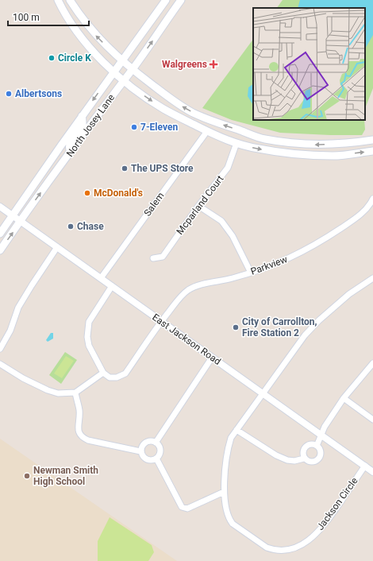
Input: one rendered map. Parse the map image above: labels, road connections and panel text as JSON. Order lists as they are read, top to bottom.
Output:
{
  "streets": {
    "main road": ["North Josey Lane"],
    "street": [
      "Salem",
      "Mcparland Court",
      "Parkview",
      "East Jackson Road",
      "Jackson Circle"
    ]
  },
  "crossings": [
    ["North Josey Lane", "East Jackson Road"],
    ["Salem", "East Jackson Road"],
    ["Parkview", "East Jackson Road"],
    ["East Jackson Road", "Jackson Circle"]
  ],
  "places": {
    "other": [
      "Circle K",
      "Albertsons",
      "7-Eleven",
      "The UPS Store",
      "McDonald's",
      "Chase",
      "City of Carrollton, Fire Station 2",
      "Newman Smith High School"
    ],
    "health": ["Walgreens"]
  },
  "scale_bar": "100 m"
}
